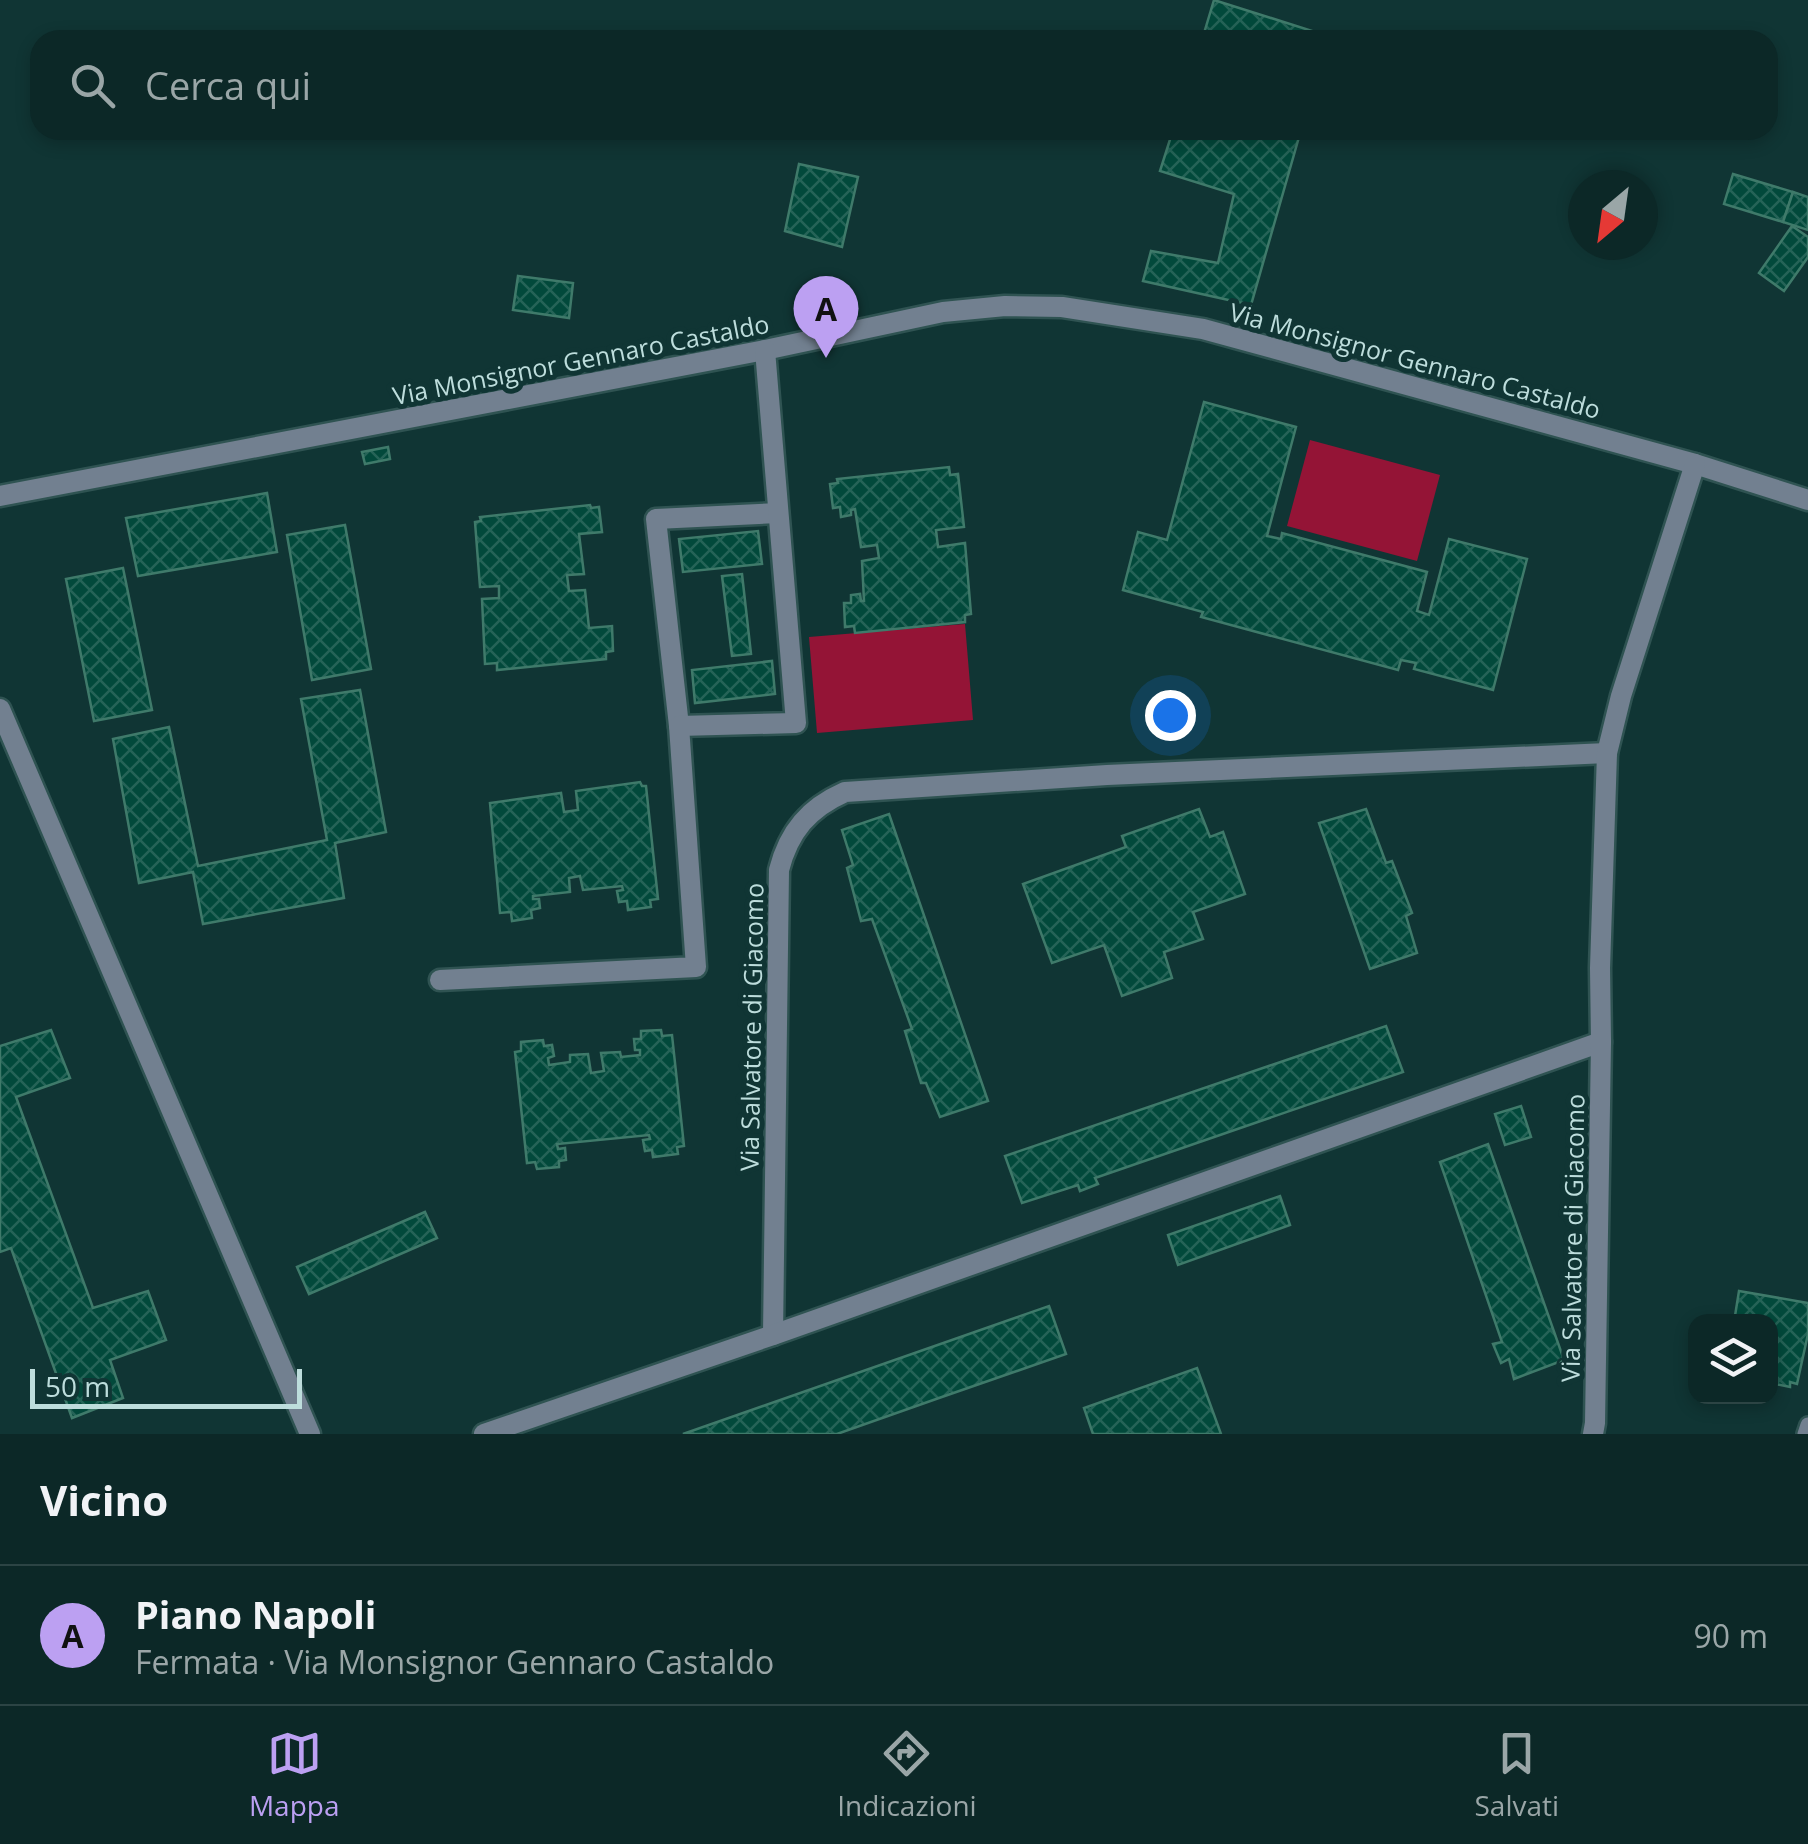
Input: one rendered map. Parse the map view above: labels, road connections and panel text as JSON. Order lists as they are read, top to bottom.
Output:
{
  "streets": {
    "street": ["Via Monsignor Gennaro Castaldo", "Via Salvatore di Giacomo"]
  },
  "crossings": [
    ["Via Monsignor Gennaro Castaldo", "Via Salvatore di Giacomo"]
  ],
  "scale_bar": "50 m",
  "north": "bottom left",
  "page": {
    "search": "Cerca qui",
    "pins": "A",
    "scale": "50 m",
    "heading": "Vicino",
    "list": [
      {
        "mark": "A",
        "name": "Piano Napoli",
        "note": "Fermata · Via Monsignor Gennaro Castaldo",
        "value": "90 m"
      }
    ],
    "nav": ["Mappa", "Indicazioni", "Salvati"]
  }
}
